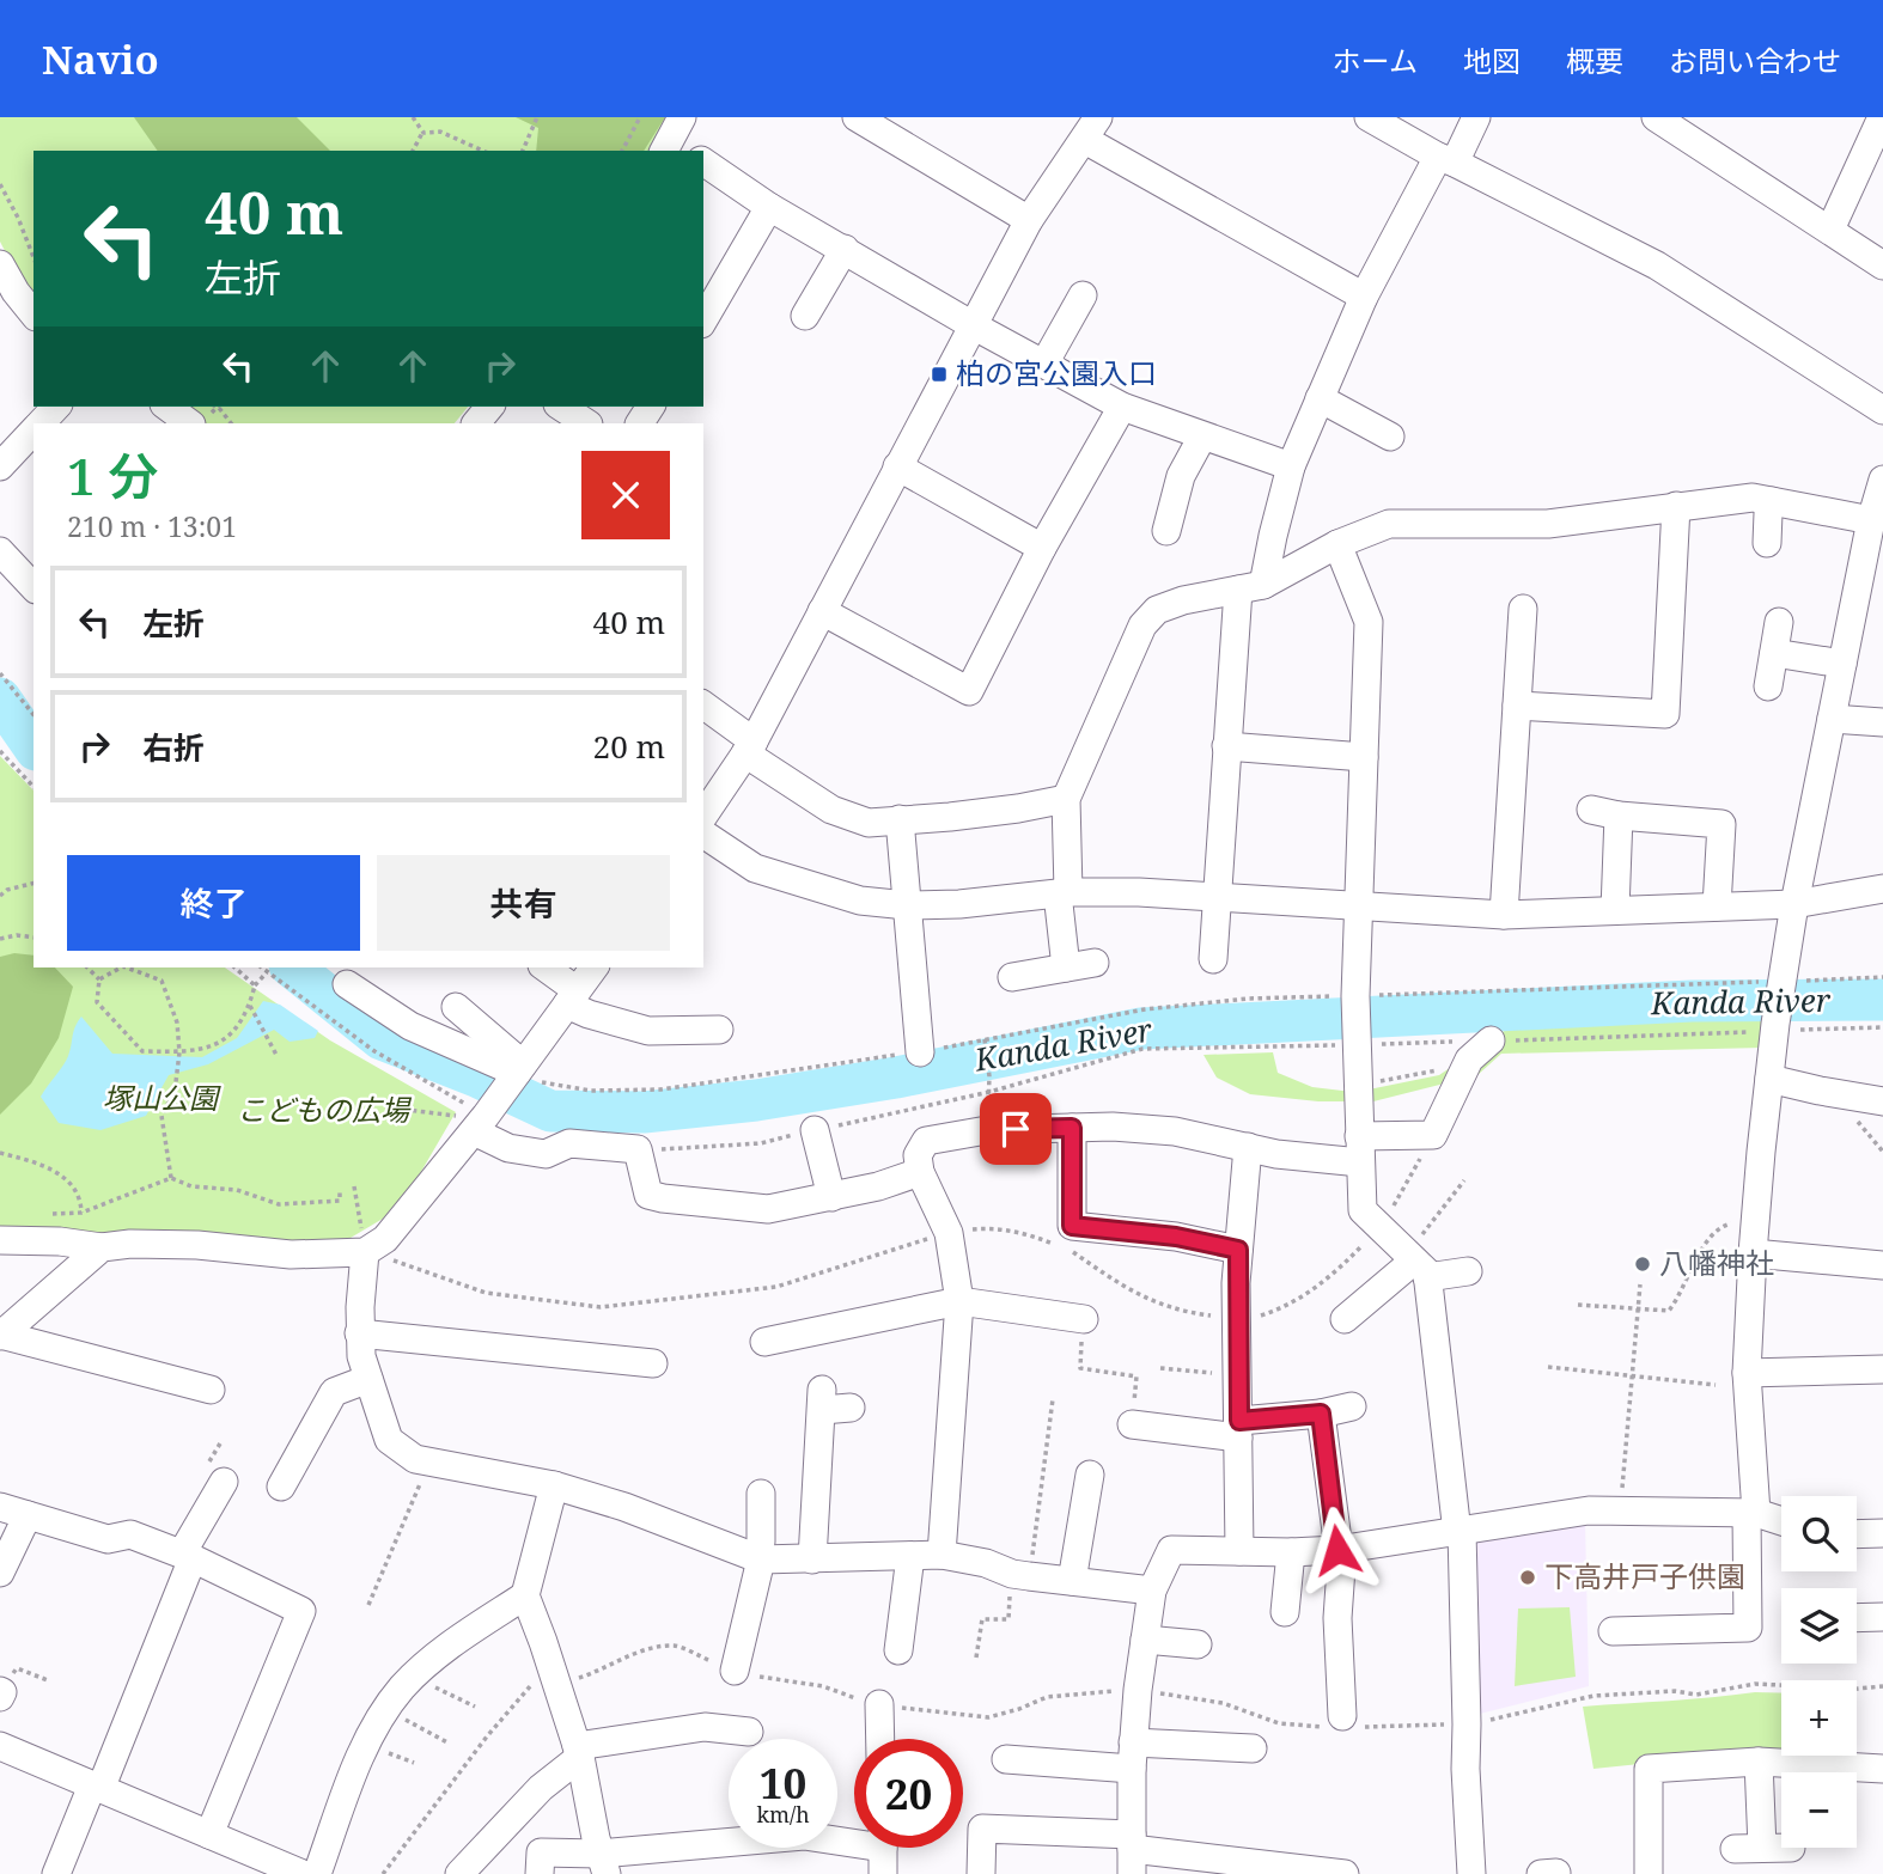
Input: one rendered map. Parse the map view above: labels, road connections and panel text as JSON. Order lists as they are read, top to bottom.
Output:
{
  "water": ["Kanda River"],
  "parks": ["塚山公園", "こどもの広場"],
  "places": {
    "transit": ["柏の宮公園入口"],
    "other": ["八幡神社", "下高井戸子供園"]
  },
  "page": {
    "header": "Navio",
    "nav": [
      "ホーム",
      "地図",
      "概要",
      "お問い合わせ"
    ],
    "turn": ["40 m", "左折"],
    "heading": ["1 分", "210 m · 13:01"],
    "list": [
      {
        "name": "左折",
        "value": "40 m"
      },
      {
        "name": "右折",
        "value": "20 m"
      }
    ],
    "buttons": ["終了", "共有"],
    "map_buttons": ["+", "−"],
    "speed": "10 km/h",
    "limit": "20"
  }
}
